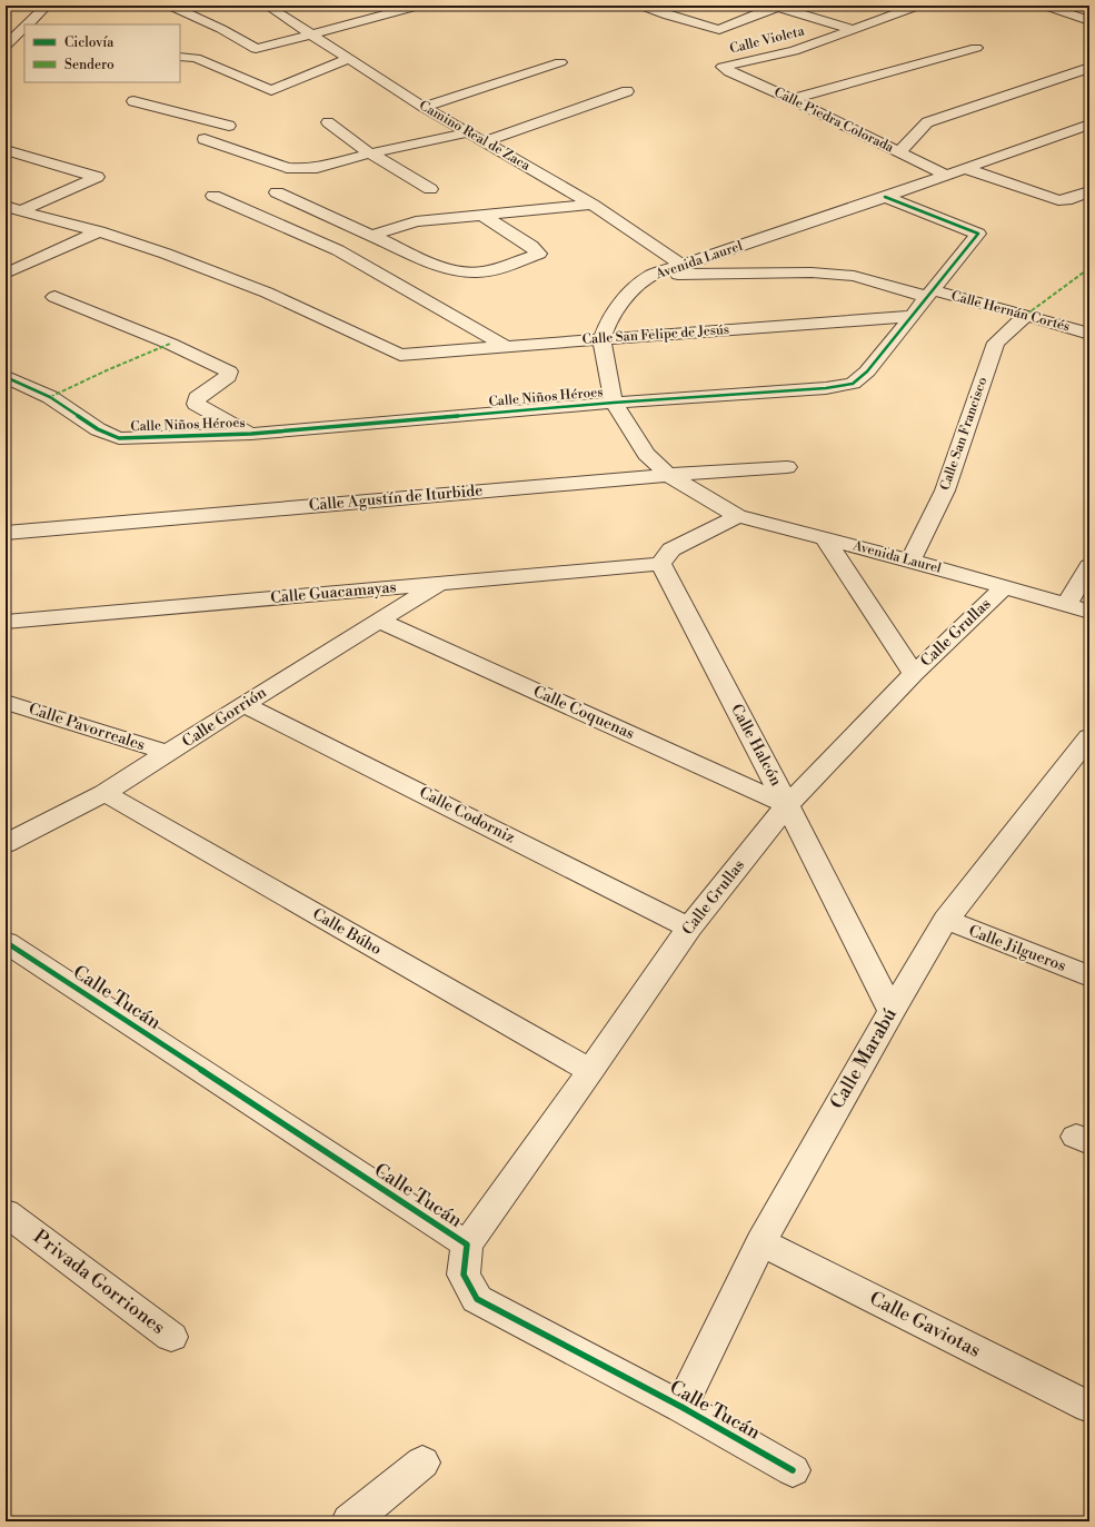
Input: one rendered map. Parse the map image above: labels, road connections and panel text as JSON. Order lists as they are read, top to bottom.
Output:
{
  "streets": {
    "street": [
      "Calle Violeta",
      "Calle Piedra Colorada",
      "Camino Real de Zaca",
      "Avenida Laurel",
      "Calle Hernán Cortés",
      "Calle San Felipe de Jesús",
      "Calle Niños Héroes",
      "Calle San Francisco",
      "Calle Agustín de Iturbide",
      "Calle Guacamayas",
      "Calle Grullas",
      "Calle Coquenas",
      "Calle Gorrión",
      "Calle Pavorreales",
      "Calle Halcón",
      "Calle Codorniz",
      "Calle Búho",
      "Calle Jilgueros",
      "Calle Tucán",
      "Calle Marabú",
      "Privada Gorriones",
      "Calle Gaviotas"
    ]
  },
  "crossings": [
    ["Calle Violeta", "Calle Piedra Colorada"],
    ["Calle Piedra Colorada", "Avenida Laurel"],
    ["Camino Real de Zaca", "Avenida Laurel"],
    ["Avenida Laurel", "Calle Hernán Cortés"],
    ["Avenida Laurel", "Calle San Felipe de Jesús"],
    ["Avenida Laurel", "Calle Niños Héroes"],
    ["Avenida Laurel", "Calle San Francisco"],
    ["Avenida Laurel", "Calle Agustín de Iturbide"],
    ["Avenida Laurel", "Calle Grullas"],
    ["Calle Hernán Cortés", "Calle Niños Héroes"],
    ["Calle Hernán Cortés", "Calle San Francisco"],
    ["Calle San Felipe de Jesús", "Calle Niños Héroes"],
    ["Calle Guacamayas", "Calle Gorrión"],
    ["Calle Guacamayas", "Calle Halcón"],
    ["Calle Grullas", "Calle Coquenas"],
    ["Calle Grullas", "Calle Halcón"],
    ["Calle Grullas", "Calle Codorniz"],
    ["Calle Grullas", "Calle Búho"],
    ["Calle Grullas", "Calle Tucán"],
    ["Calle Coquenas", "Calle Gorrión"],
    ["Calle Coquenas", "Calle Halcón"],
    ["Calle Gorrión", "Calle Pavorreales"],
    ["Calle Gorrión", "Calle Codorniz"],
    ["Calle Gorrión", "Calle Búho"],
    ["Calle Halcón", "Calle Marabú"],
    ["Calle Jilgueros", "Calle Marabú"],
    ["Calle Tucán", "Calle Marabú"],
    ["Calle Marabú", "Calle Gaviotas"]
  ],
  "legend": ["Ciclovía", "Sendero"]
}
